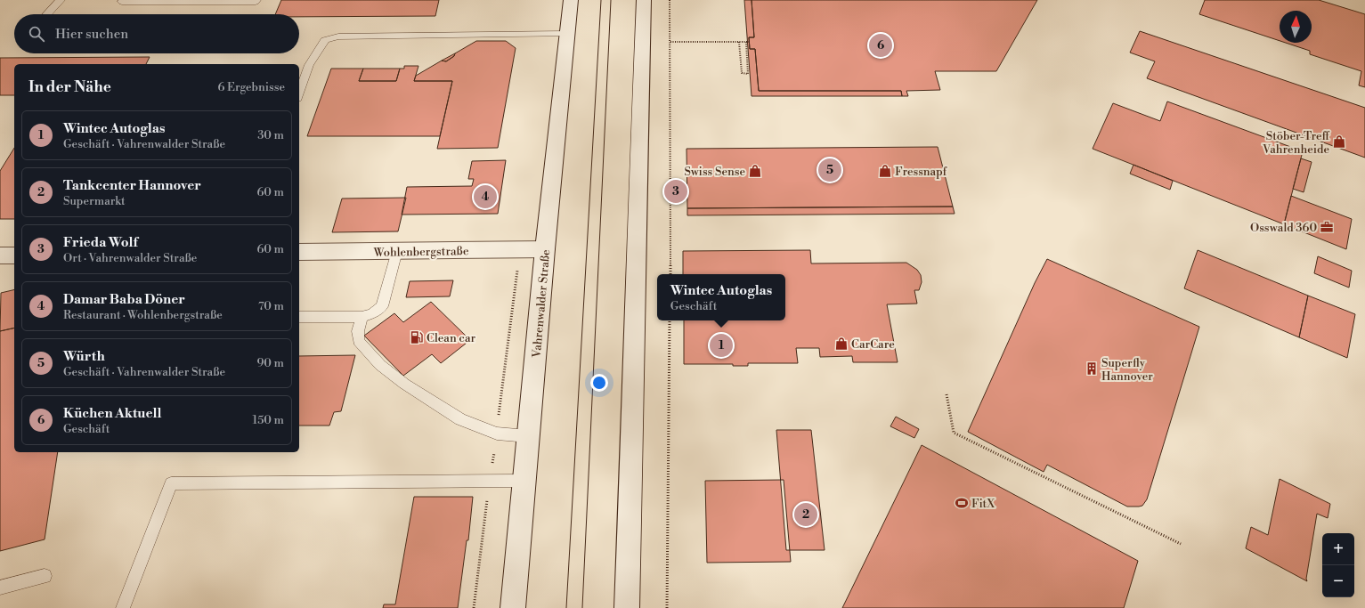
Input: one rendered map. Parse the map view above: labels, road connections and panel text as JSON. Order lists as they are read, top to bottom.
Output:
{
  "streets": {
    "main road": ["Wohlenbergstraße", "Vahrenwalder Straße"]
  },
  "crossings": [
    ["Wohlenbergstraße", "Vahrenwalder Straße"]
  ],
  "places": {
    "shop": [
      "Stöber-Treff Vahrenheide",
      "Swiss Sense",
      "Fressnapf",
      "CarCare"
    ],
    "office": ["Osswald 360"],
    "fuel station": ["Clean car"],
    "building": ["Superfly Hannover"],
    "sports": ["FitX"]
  },
  "north": "top",
  "page": {
    "search": "Hier suchen",
    "pins": [
      "6",
      "5",
      "3",
      "4",
      "1",
      "2"
    ],
    "heading": ["In der Nähe", "6 Ergebnisse"],
    "list": [
      {
        "mark": "1",
        "name": "Wintec Autoglas",
        "note": "Geschäft · Vahrenwalder Straße",
        "value": "30 m"
      },
      {
        "mark": "2",
        "name": "Tankcenter Hannover",
        "note": "Supermarkt",
        "value": "60 m"
      },
      {
        "mark": "3",
        "name": "Frieda Wolf",
        "note": "Ort · Vahrenwalder Straße",
        "value": "60 m"
      },
      {
        "mark": "4",
        "name": "Damar Baba Döner",
        "note": "Restaurant · Wohlenbergstraße",
        "value": "70 m"
      },
      {
        "mark": "5",
        "name": "Würth",
        "note": "Geschäft · Vahrenwalder Straße",
        "value": "90 m"
      },
      {
        "mark": "6",
        "name": "Küchen Aktuell",
        "note": "Geschäft",
        "value": "150 m"
      }
    ],
    "popup": ["Wintec Autoglas", "Geschäft"],
    "map_buttons": ["+", "−"]
  }
}
